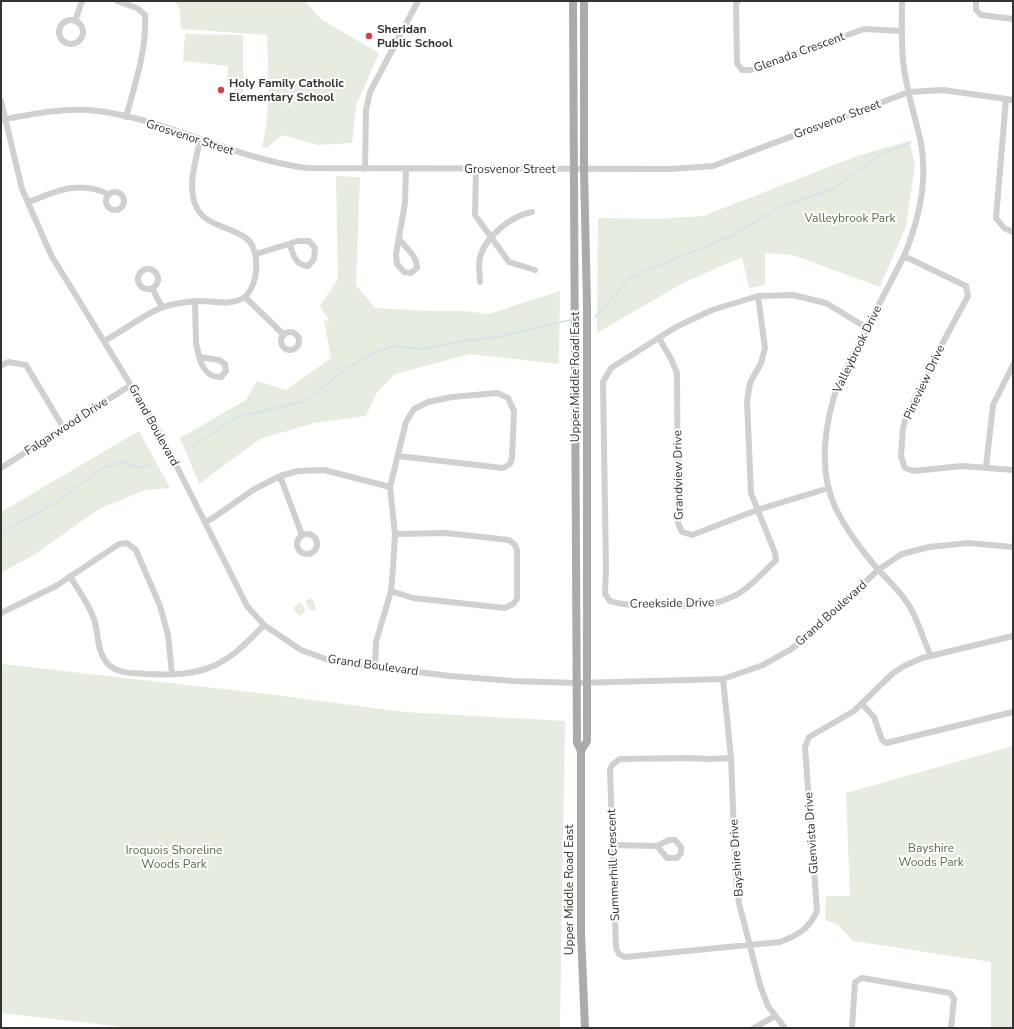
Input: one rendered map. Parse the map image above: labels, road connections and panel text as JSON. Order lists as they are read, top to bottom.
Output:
{
  "streets": {
    "main road": ["Upper Middle Road East"],
    "street": [
      "Glenada Crescent",
      "Grosvenor Street",
      "Valleybrook Drive",
      "Pineview Drive",
      "Grand Boulevard",
      "Falgarwood Drive",
      "Grandview Drive",
      "Creekside Drive",
      "Glenvista Drive",
      "Bayshire Drive",
      "Summerhill Crescent"
    ]
  },
  "crossings": [
    ["Glenada Crescent", "Valleybrook Drive"],
    ["Grosvenor Street", "Valleybrook Drive"],
    ["Grosvenor Street", "Upper Middle Road East"],
    ["Grosvenor Street", "Grand Boulevard"],
    ["Valleybrook Drive", "Pineview Drive"],
    ["Valleybrook Drive", "Grand Boulevard"],
    ["Valleybrook Drive", "Grandview Drive"],
    ["Valleybrook Drive", "Creekside Drive"],
    ["Valleybrook Drive", "Glenvista Drive"],
    ["Upper Middle Road East", "Grand Boulevard"],
    ["Grand Boulevard", "Falgarwood Drive"],
    ["Grand Boulevard", "Bayshire Drive"],
    ["Grandview Drive", "Creekside Drive"],
    ["Glenvista Drive", "Bayshire Drive"],
    ["Glenvista Drive", "Summerhill Crescent"],
    ["Bayshire Drive", "Summerhill Crescent"]
  ],
  "parks": ["Valleybrook Park", "Bayshire Woods Park", "Iroquois Shoreline Woods Park"],
  "places": ["Sheridan Public School", "Holy Family Catholic Elementary School"]
}
